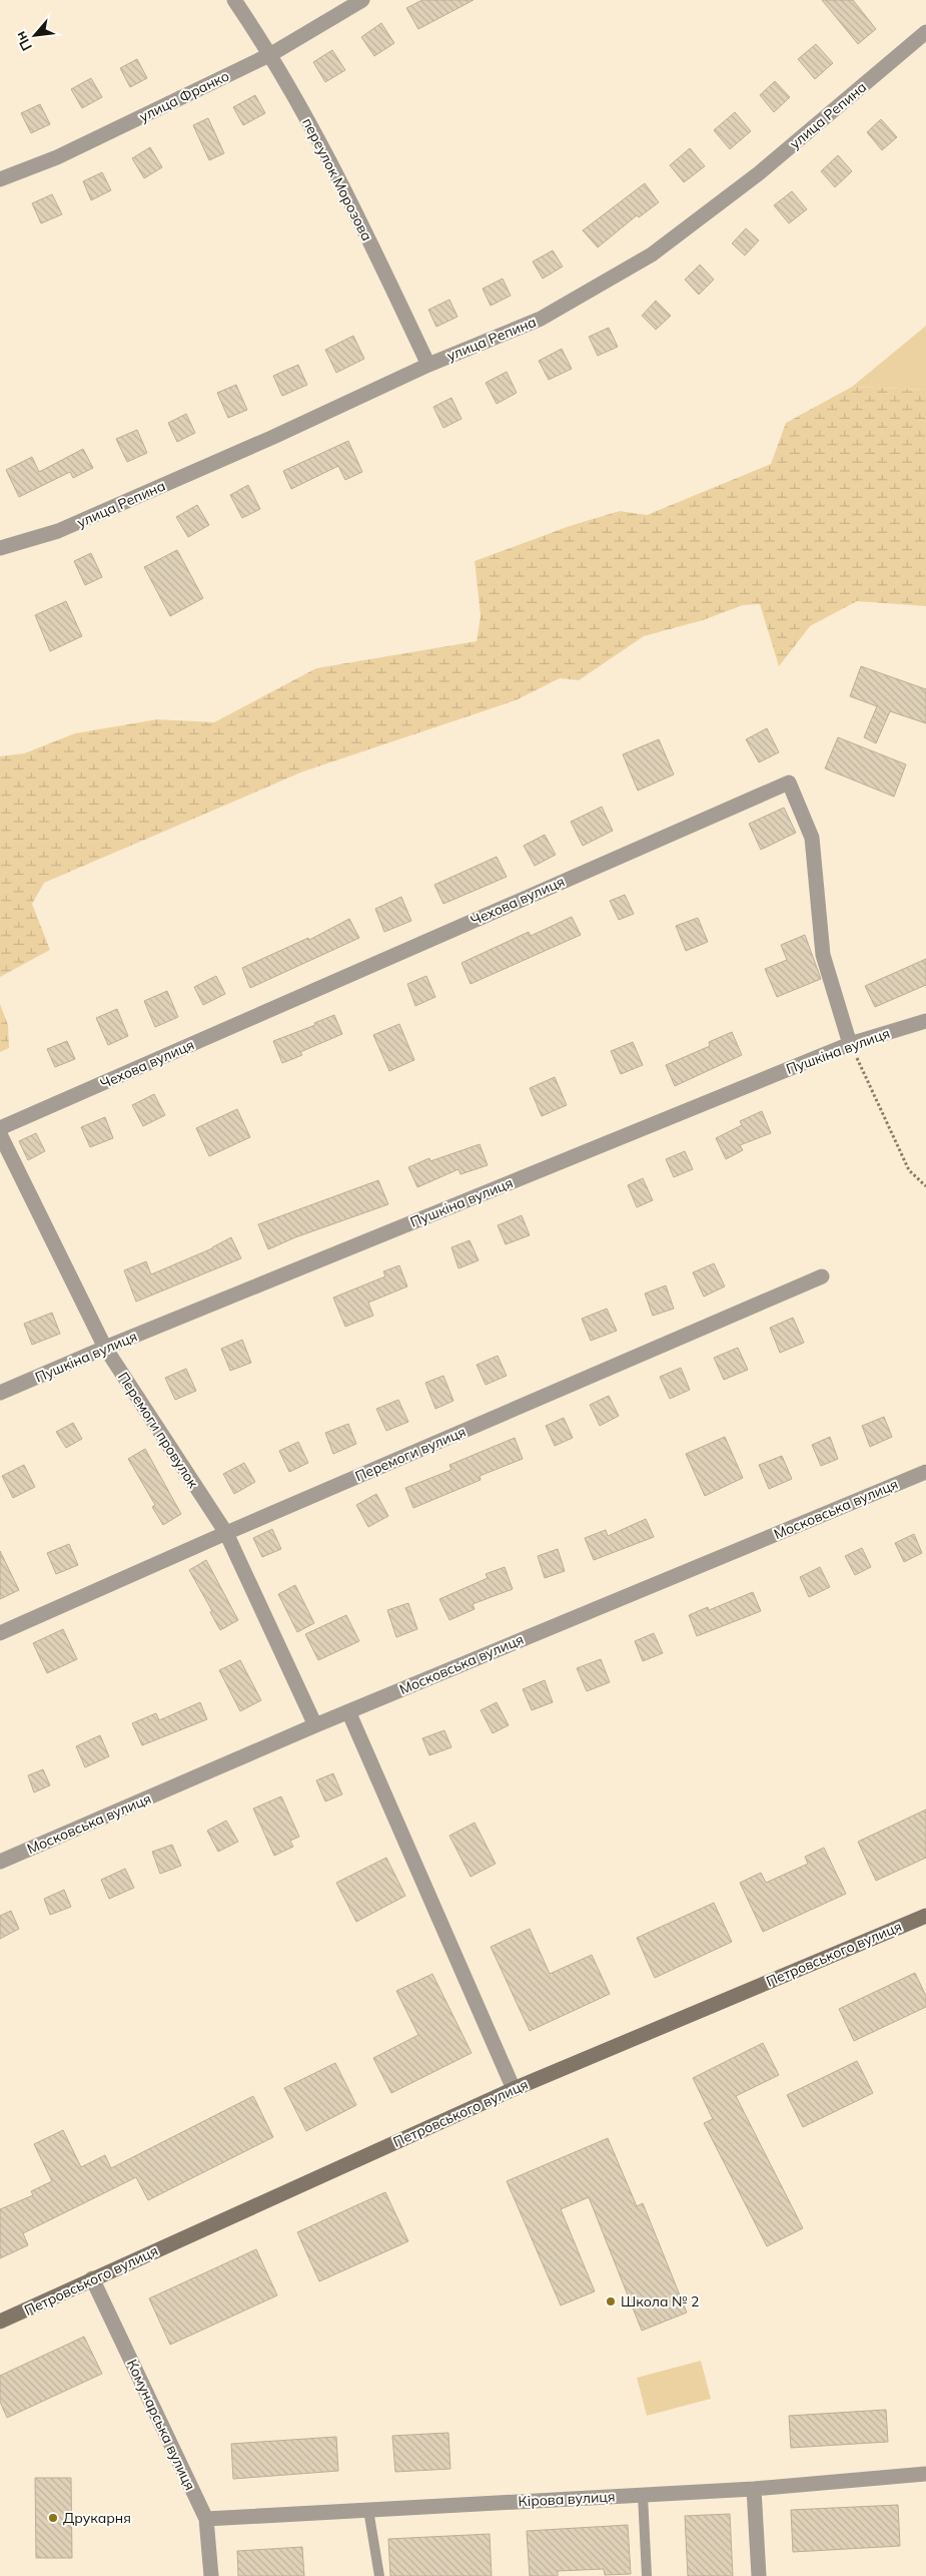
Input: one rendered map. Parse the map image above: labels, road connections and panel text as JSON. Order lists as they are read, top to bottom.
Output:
{
  "streets": {
    "main road": ["Петровського вулиця"],
    "street": [
      "улица Франко",
      "улица Репина",
      "переулок Морозова",
      "Чехова вулиця",
      "Пушкіна вулиця",
      "Перемоги провулок",
      "Перемоги вулиця",
      "Московська вулиця",
      "Комунарська вулиця",
      "Кірова вулиця"
    ]
  },
  "crossings": [
    ["улица Франко", "переулок Морозова"],
    ["улица Репина", "переулок Морозова"],
    ["Чехова вулиця", "Пушкіна вулиця"],
    ["Пушкіна вулиця", "Перемоги провулок"],
    ["Перемоги провулок", "Перемоги вулиця"],
    ["Перемоги провулок", "Московська вулиця"],
    ["Петровського вулиця", "Комунарська вулиця"],
    ["Комунарська вулиця", "Кірова вулиця"]
  ],
  "places": ["Школа № 2", "Друкарня"],
  "north": "bottom left"
}
